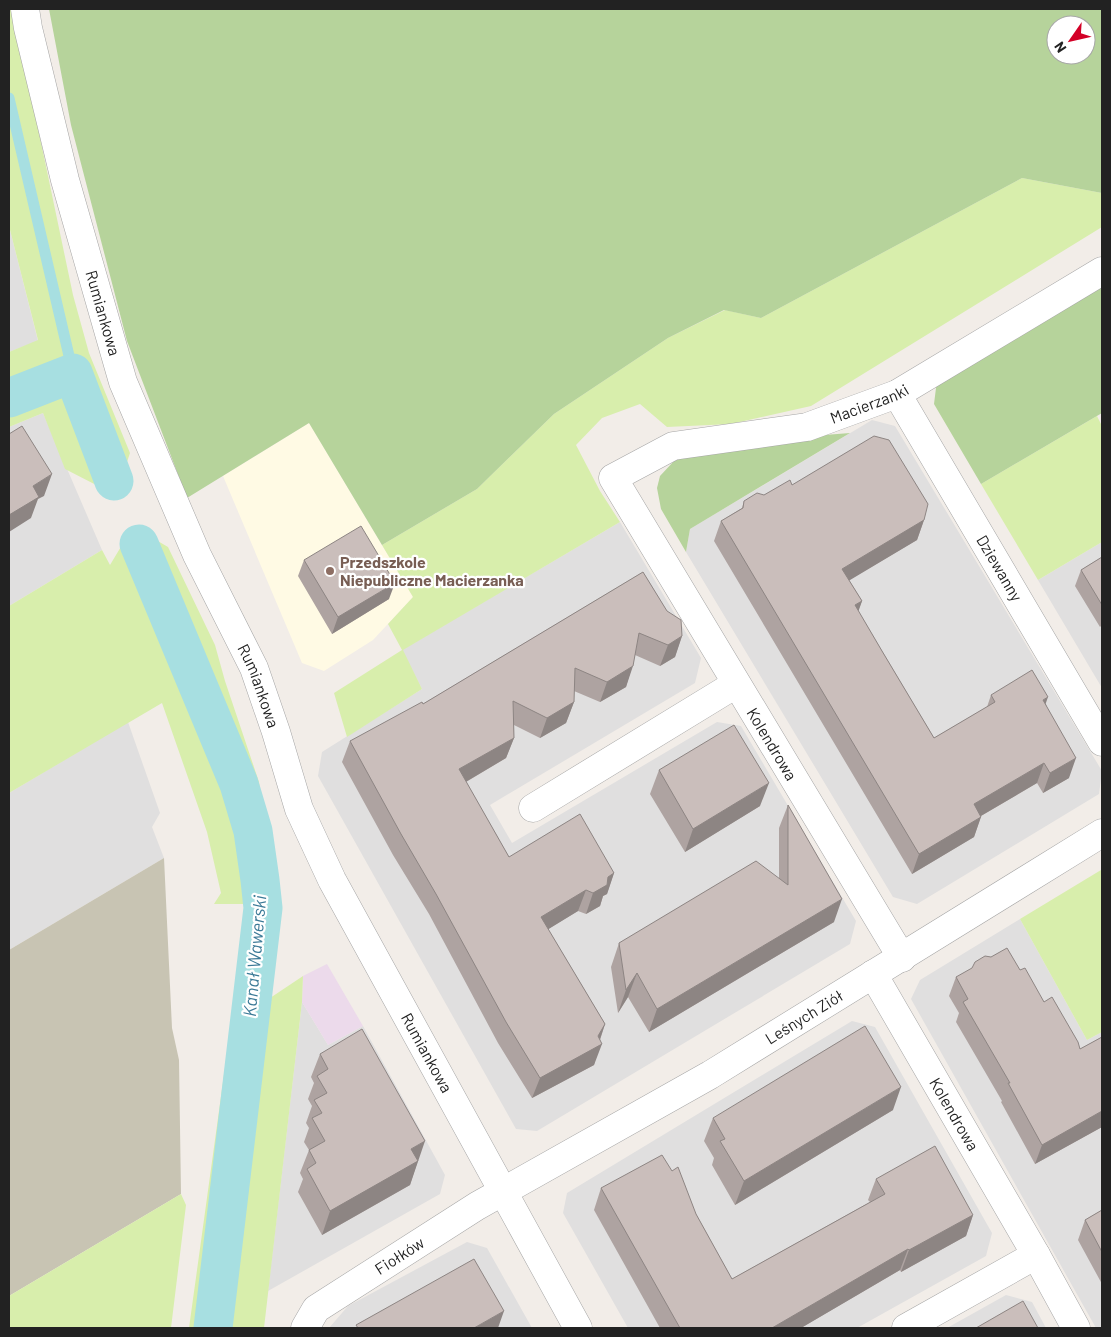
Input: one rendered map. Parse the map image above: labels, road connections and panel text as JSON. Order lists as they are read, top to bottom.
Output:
{
  "streets": {
    "street": [
      "Rumiankowa",
      "Macierzanki",
      "Dziewanny",
      "Kolendrowa",
      "Leśnych Ziół",
      "Fiołków"
    ]
  },
  "crossings": [
    ["Rumiankowa", "Leśnych Ziół"],
    ["Rumiankowa", "Fiołków"],
    ["Macierzanki", "Dziewanny"],
    ["Macierzanki", "Kolendrowa"],
    ["Kolendrowa", "Leśnych Ziół"],
    ["Leśnych Ziół", "Fiołków"]
  ],
  "water": ["Kanał Wawerski"],
  "places": ["Przedszkole Niepubliczne Macierzanka"],
  "north": "bottom left"
}
